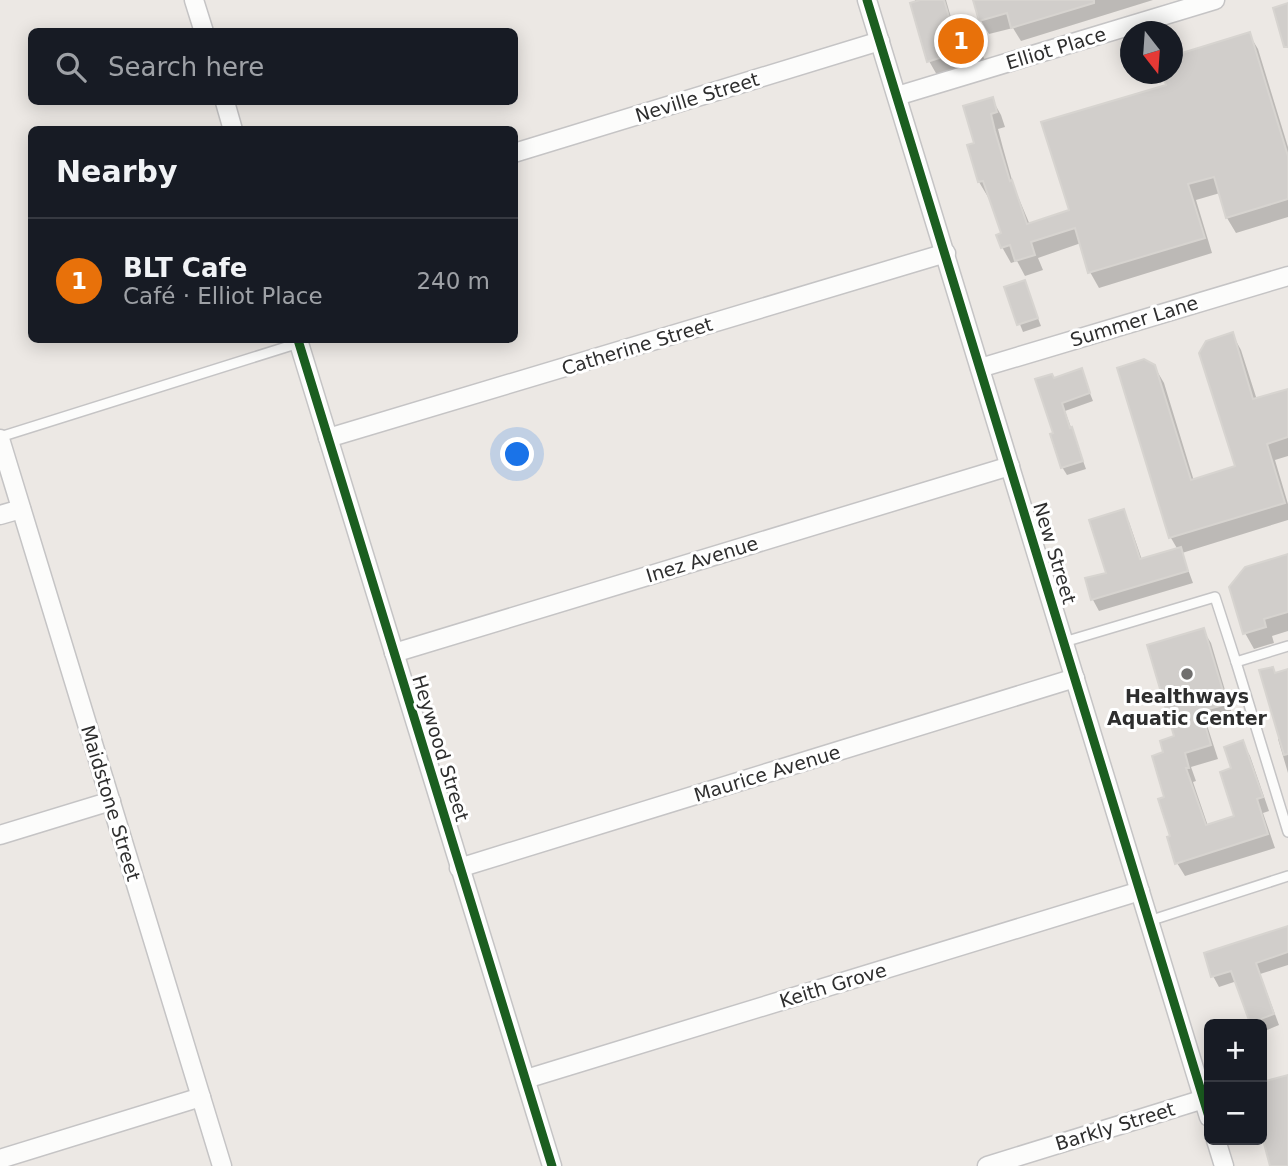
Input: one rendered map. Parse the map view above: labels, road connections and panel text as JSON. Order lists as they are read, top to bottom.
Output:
{
  "streets": {
    "street": [
      "Elliot Place",
      "Neville Street",
      "Summer Lane",
      "Catherine Street",
      "New Street",
      "Inez Avenue",
      "Heywood Street",
      "Maurice Avenue",
      "Maidstone Street",
      "Keith Grove",
      "Barkly Street"
    ]
  },
  "crossings": [
    ["Elliot Place", "New Street"],
    ["Neville Street", "New Street"],
    ["Summer Lane", "New Street"],
    ["Catherine Street", "New Street"],
    ["Catherine Street", "Heywood Street"],
    ["New Street", "Inez Avenue"],
    ["New Street", "Maurice Avenue"],
    ["New Street", "Keith Grove"],
    ["Inez Avenue", "Heywood Street"],
    ["Heywood Street", "Maurice Avenue"],
    ["Heywood Street", "Keith Grove"]
  ],
  "places": ["Healthways Aquatic Center"],
  "north": "bottom",
  "page": {
    "pins": "1",
    "search": "Search here",
    "heading": "Nearby",
    "list": [
      {
        "mark": "1",
        "name": "BLT Cafe",
        "note": "Café · Elliot Place",
        "value": "240 m"
      }
    ],
    "map_buttons": ["+", "−"]
  }
}
